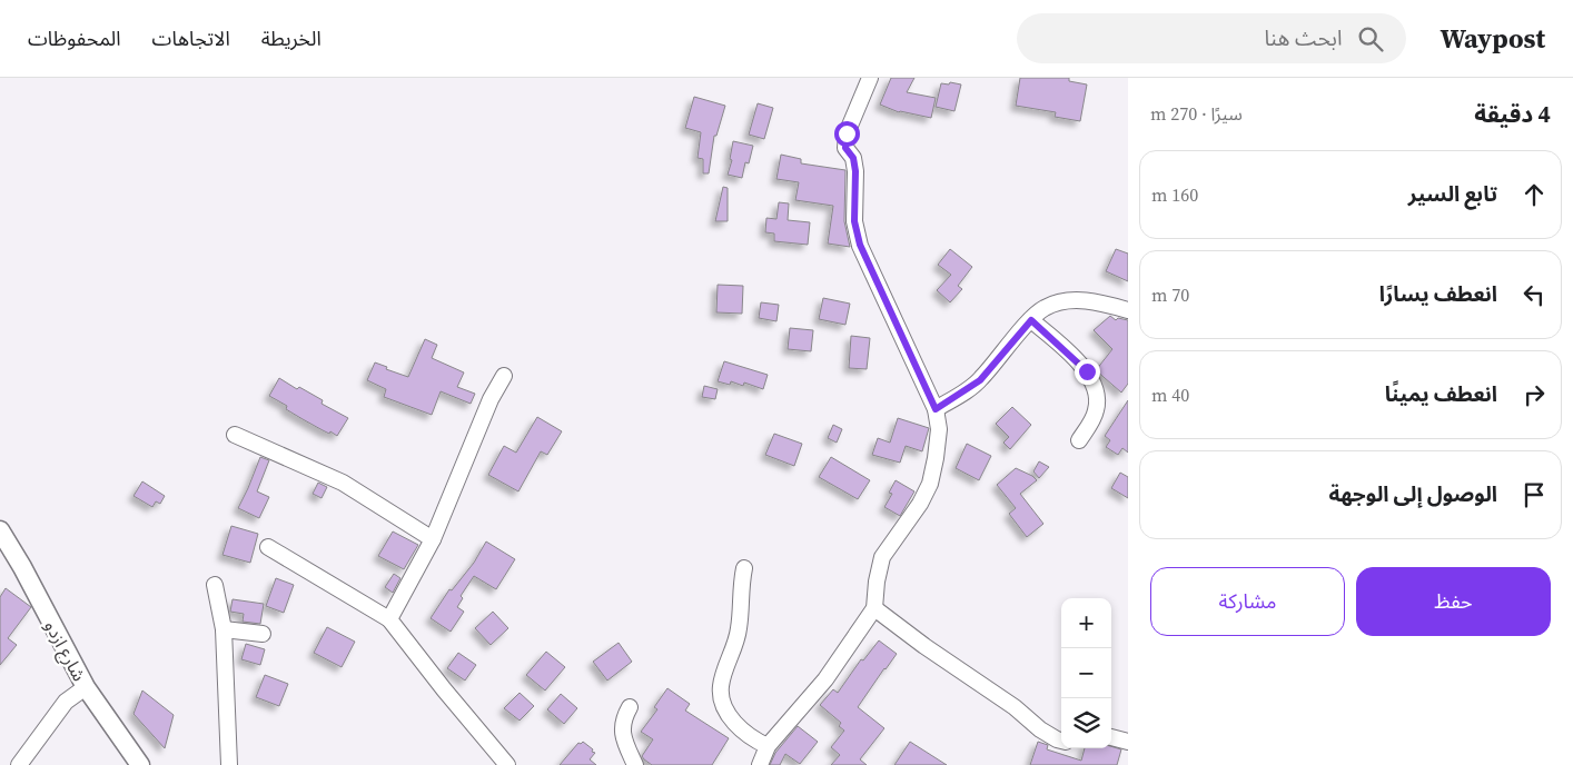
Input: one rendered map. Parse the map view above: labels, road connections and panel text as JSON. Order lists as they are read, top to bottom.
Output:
{
  "streets": {
    "street": ["شارع ازدو"]
  },
  "page": {
    "header": "Waypost",
    "search": "ابحث هنا",
    "nav": ["الخريطة", "الاتجاهات", "المحفوظات"],
    "heading": ["4 دقيقة", "سيرًا · 270 m"],
    "list": [
      ["تابع السير", "160 m"],
      ["انعطف يسارًا", "70 m"],
      ["انعطف يمينًا", "40 m"],
      "الوصول إلى الوجهة"
    ],
    "buttons": ["حفظ", "مشاركة"],
    "map_buttons": ["+", "−"]
  }
}
